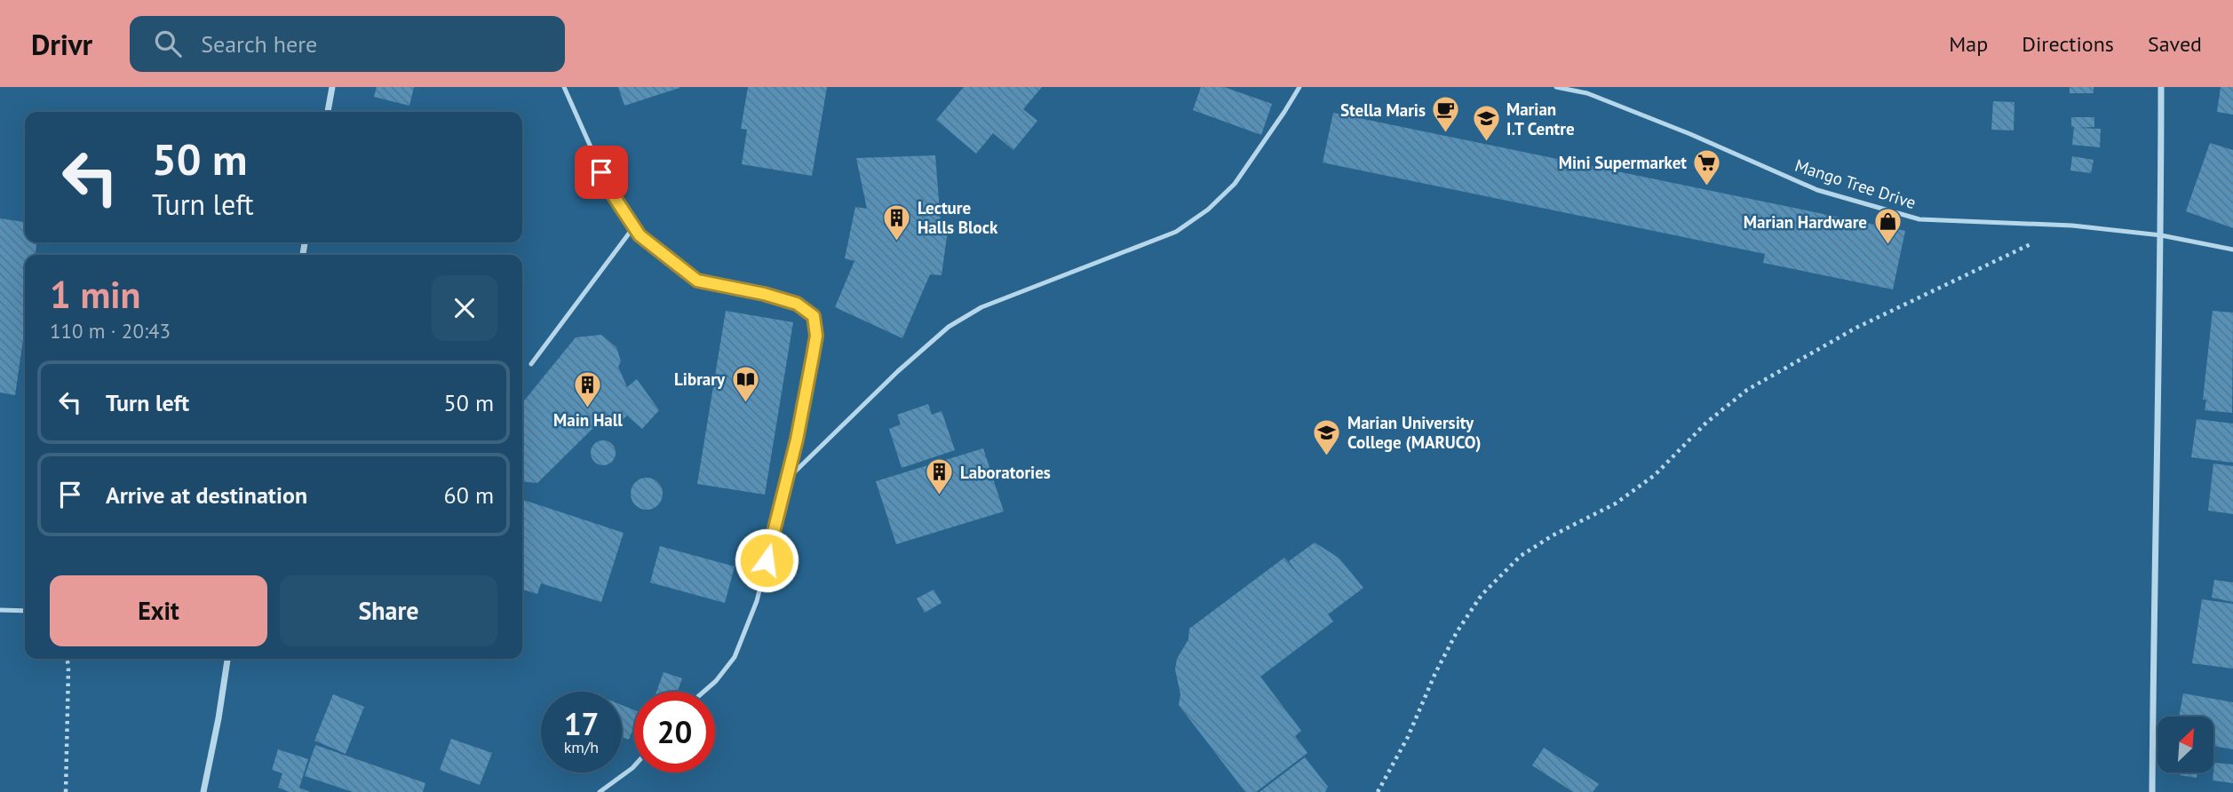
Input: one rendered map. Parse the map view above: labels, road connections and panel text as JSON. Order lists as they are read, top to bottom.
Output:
{
  "streets": {
    "lane": ["Mango Tree Drive"]
  },
  "places": {
    "cafe": ["Stella Maris"],
    "school or university": ["Marian I.T Centre", "Marian University College (MARUCO)"],
    "supermarket": ["Mini Supermarket"],
    "building": ["Lecture Halls Block", "Main Hall", "Laboratories"],
    "shop": ["Marian Hardware"],
    "library": ["Library"]
  },
  "north": "top right",
  "page": {
    "header": "Drivr",
    "search": "Search here",
    "nav": ["Map", "Directions", "Saved"],
    "turn": ["50 m", "Turn left"],
    "heading": ["1 min", "110 m · 20:43"],
    "list": [
      {
        "name": "Turn left",
        "value": "50 m"
      },
      {
        "name": "Arrive at destination",
        "value": "60 m"
      }
    ],
    "buttons": ["Exit", "Share"],
    "speed": "17 km/h",
    "limit": "20"
  }
}
